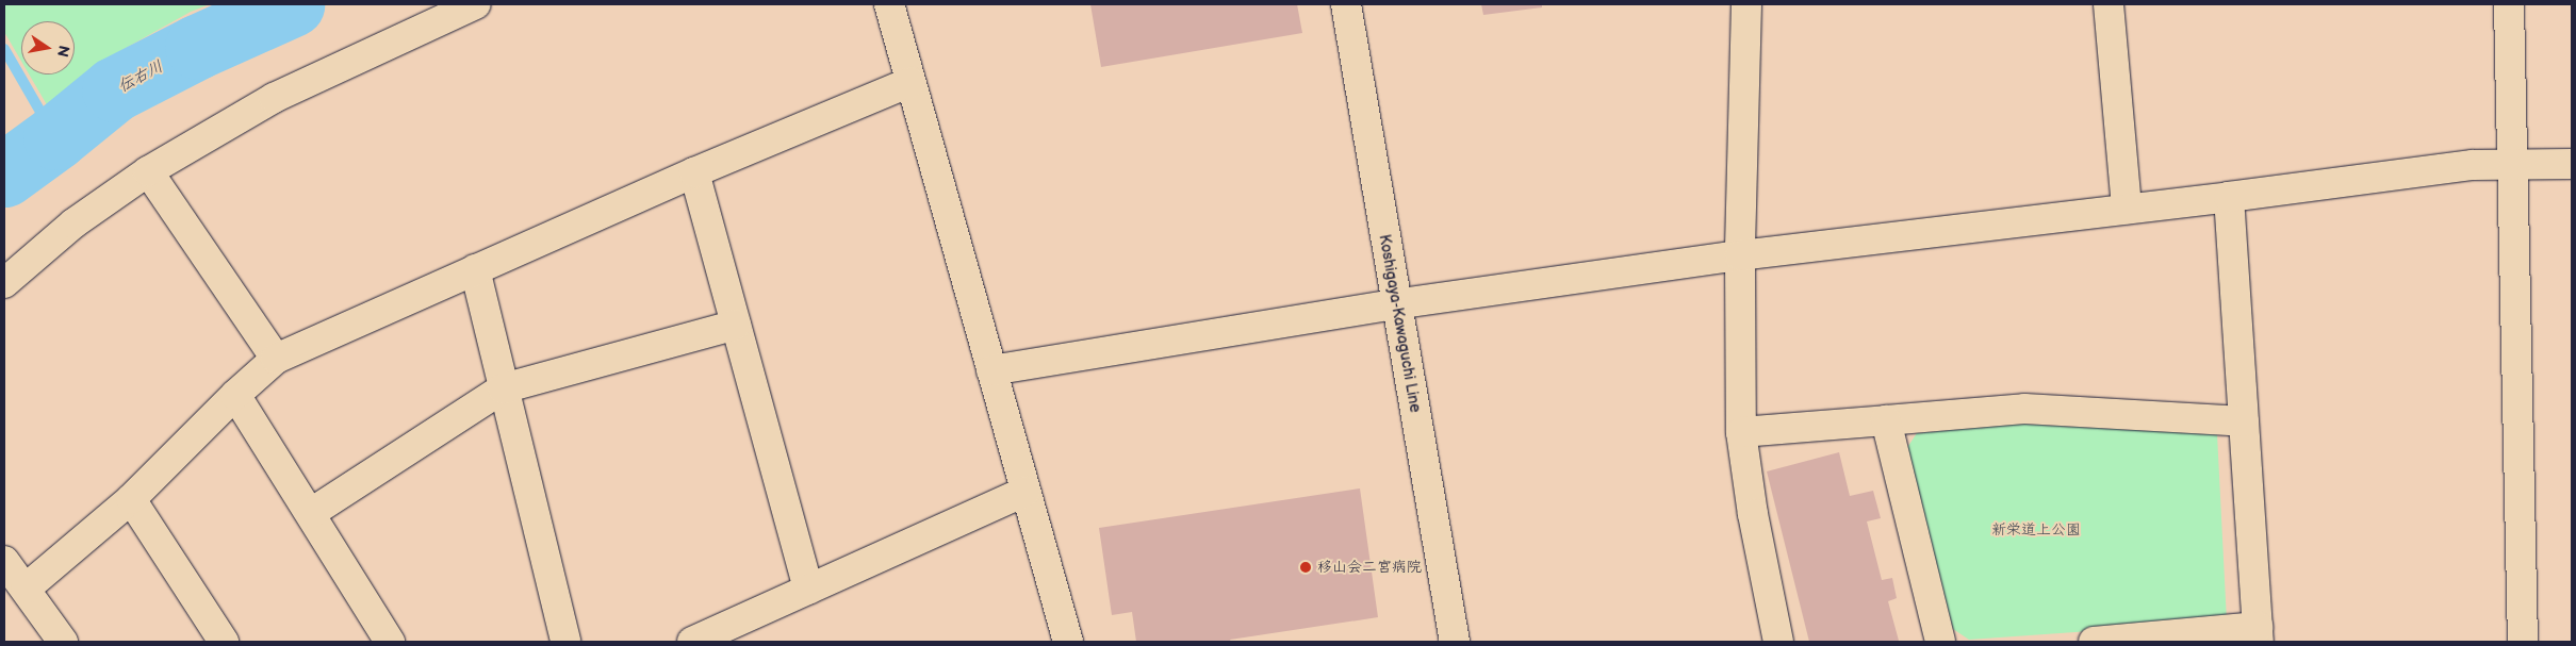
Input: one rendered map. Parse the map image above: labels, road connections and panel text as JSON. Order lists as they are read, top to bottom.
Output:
{
  "streets": {
    "street": ["Koshigaya-Kawaguchi Line"]
  },
  "water": ["伝右川"],
  "parks": ["新栄道上公園"],
  "places": ["移山会二宮病院"],
  "north": "right"
}
